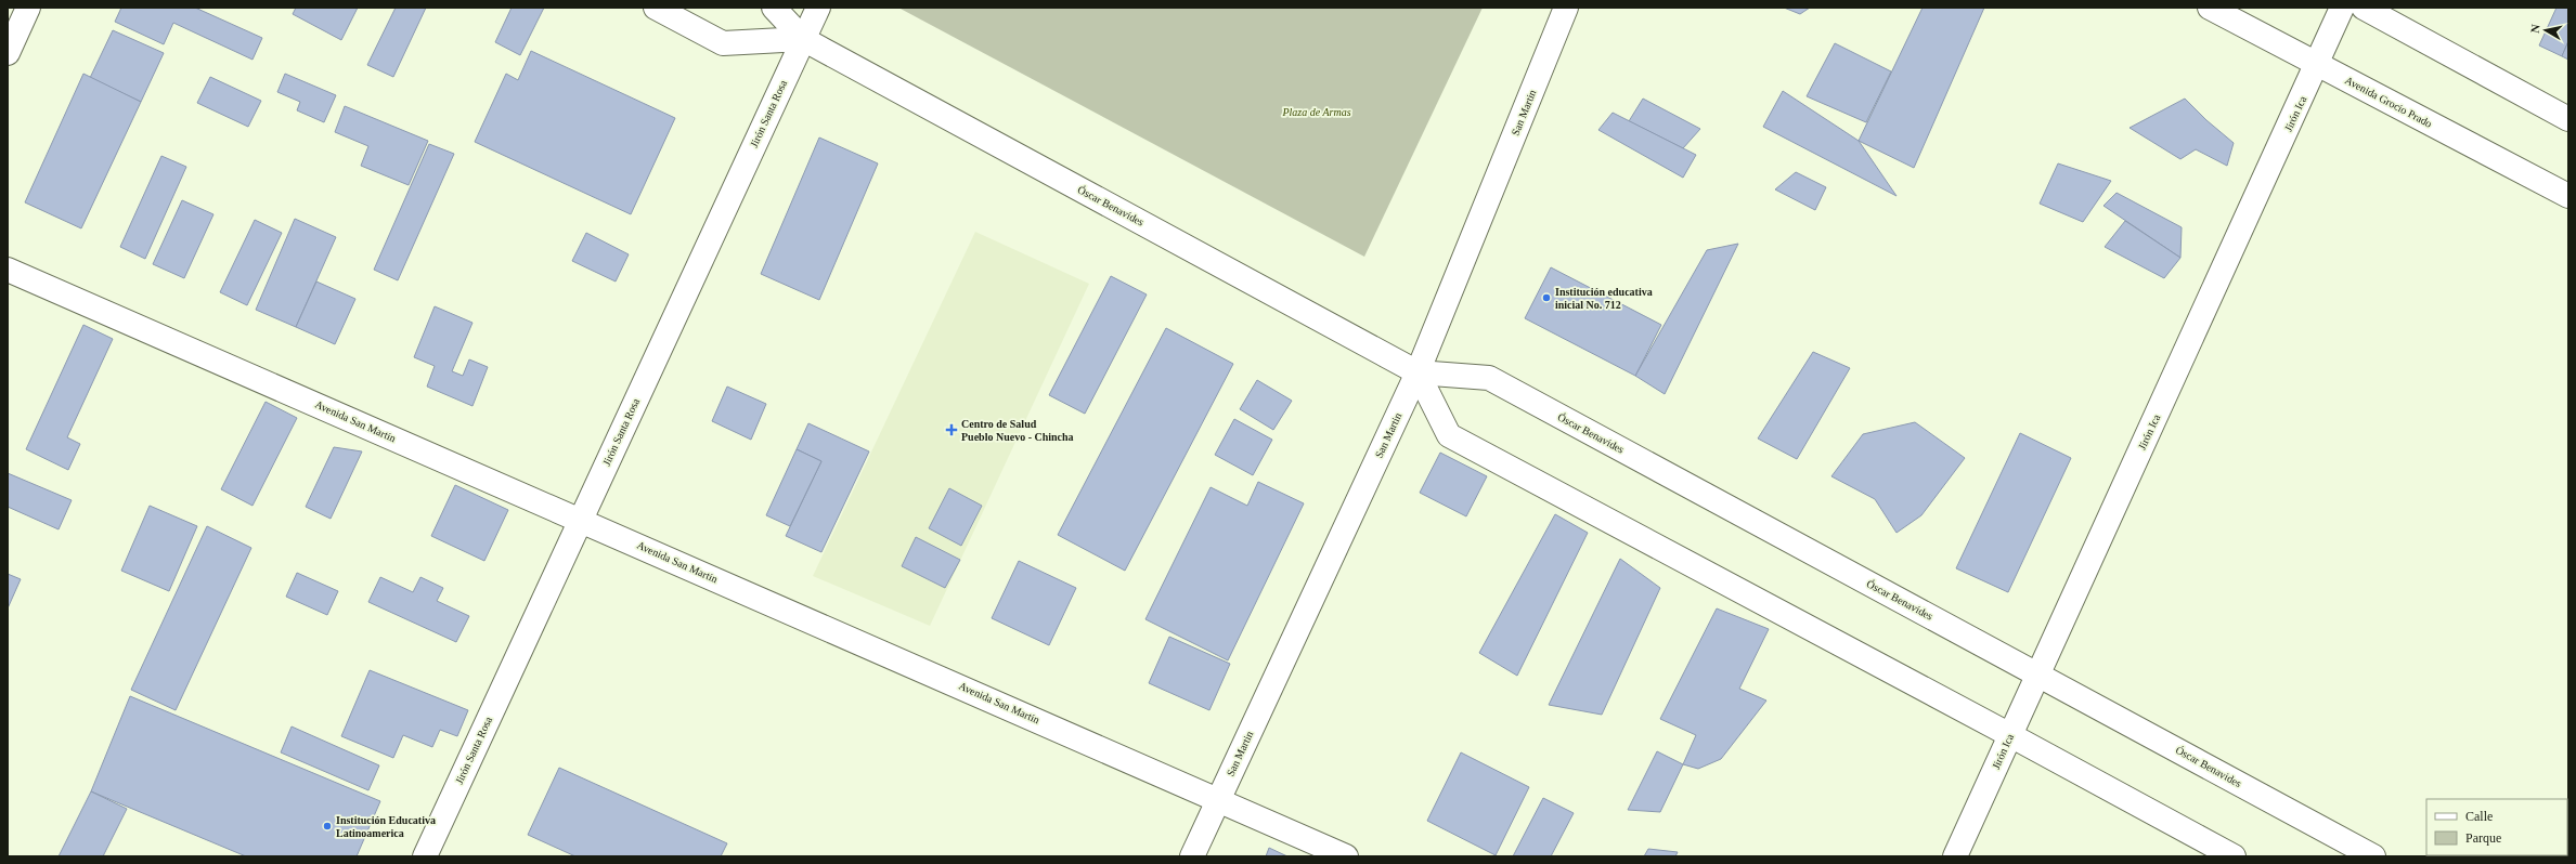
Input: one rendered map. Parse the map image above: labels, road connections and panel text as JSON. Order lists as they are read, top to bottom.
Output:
{
  "streets": {
    "street": [
      "Avenida Grocio Prado",
      "San Martin",
      "Jirón Santa Rosa",
      "Jirón Ica",
      "Óscar Benavides",
      "Avenida San Martin"
    ]
  },
  "crossings": [
    ["Avenida Grocio Prado", "Jirón Ica"],
    ["San Martin", "Óscar Benavides"],
    ["San Martin", "Avenida San Martin"],
    ["Jirón Santa Rosa", "Óscar Benavides"],
    ["Jirón Santa Rosa", "Avenida San Martin"],
    ["Jirón Ica", "Óscar Benavides"]
  ],
  "parks": ["Plaza de Armas"],
  "places": {
    "other": ["Institución educativa inicial No. 712", "Institución Educativa Latinoamerica"],
    "health": ["Centro de Salud Pueblo Nuevo - Chincha"]
  },
  "legend": ["Calle", "Parque"],
  "north": "left"
}
